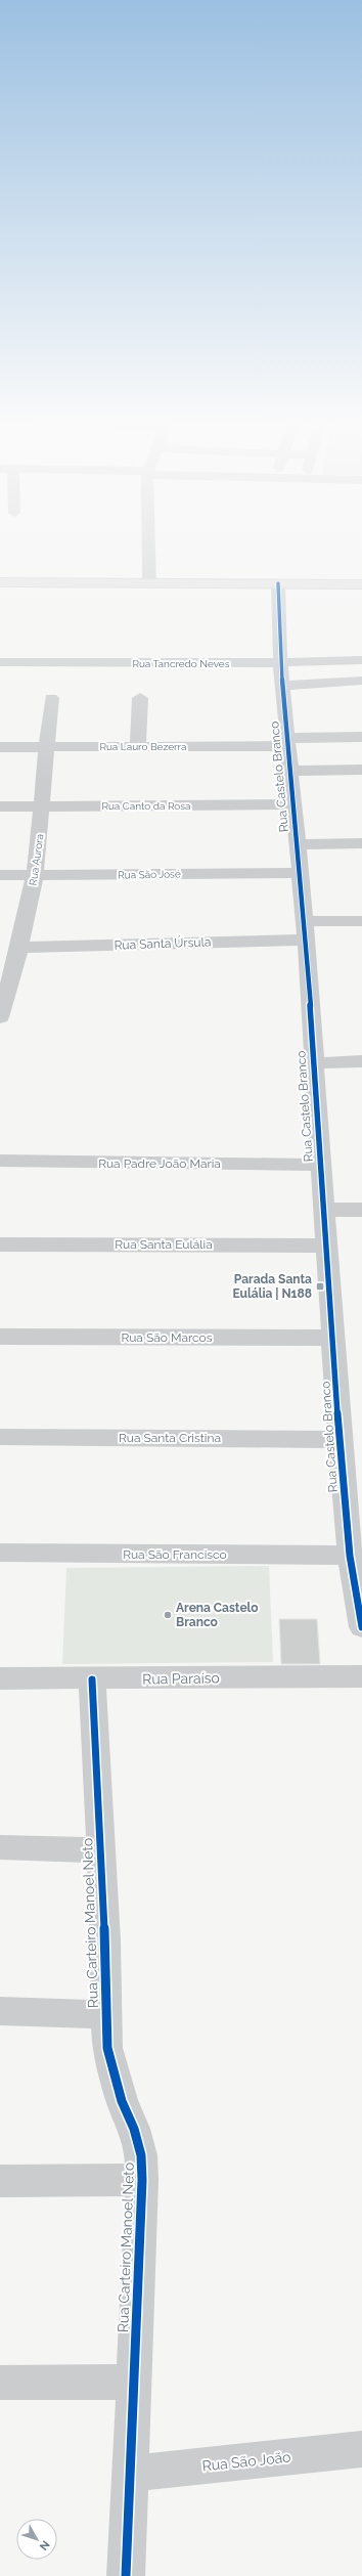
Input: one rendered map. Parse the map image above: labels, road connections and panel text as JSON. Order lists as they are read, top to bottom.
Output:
{
  "streets": {
    "street": [
      "Rua Tancredo Neves",
      "Rua Lauro Bezerra",
      "Rua Castelo Branco",
      "Rua Canto da Rosa",
      "Rua Aurora",
      "Rua São José",
      "Rua Santa Úrsula",
      "Rua Padre João Maria",
      "Rua Santa Eulália",
      "Rua São Marcos",
      "Rua Santa Cristina",
      "Rua São Francisco",
      "Rua Paraíso",
      "Rua Carteiro Manoel Neto",
      "Rua São João"
    ]
  },
  "crossings": [
    ["Rua Tancredo Neves", "Rua Castelo Branco"],
    ["Rua Lauro Bezerra", "Rua Castelo Branco"],
    ["Rua Lauro Bezerra", "Rua Aurora"],
    ["Rua Castelo Branco", "Rua Canto da Rosa"],
    ["Rua Castelo Branco", "Rua São José"],
    ["Rua Castelo Branco", "Rua Santa Úrsula"],
    ["Rua Castelo Branco", "Rua Padre João Maria"],
    ["Rua Castelo Branco", "Rua Santa Eulália"],
    ["Rua Castelo Branco", "Rua São Marcos"],
    ["Rua Castelo Branco", "Rua Santa Cristina"],
    ["Rua Castelo Branco", "Rua São Francisco"],
    ["Rua Canto da Rosa", "Rua Aurora"],
    ["Rua Aurora", "Rua São José"],
    ["Rua Aurora", "Rua Santa Úrsula"],
    ["Rua Paraíso", "Rua Carteiro Manoel Neto"],
    ["Rua Carteiro Manoel Neto", "Rua São João"]
  ],
  "places": {
    "transit": ["Parada Santa Eulália | N188"],
    "other": ["Arena Castelo Branco"]
  },
  "north": "bottom right"
}
